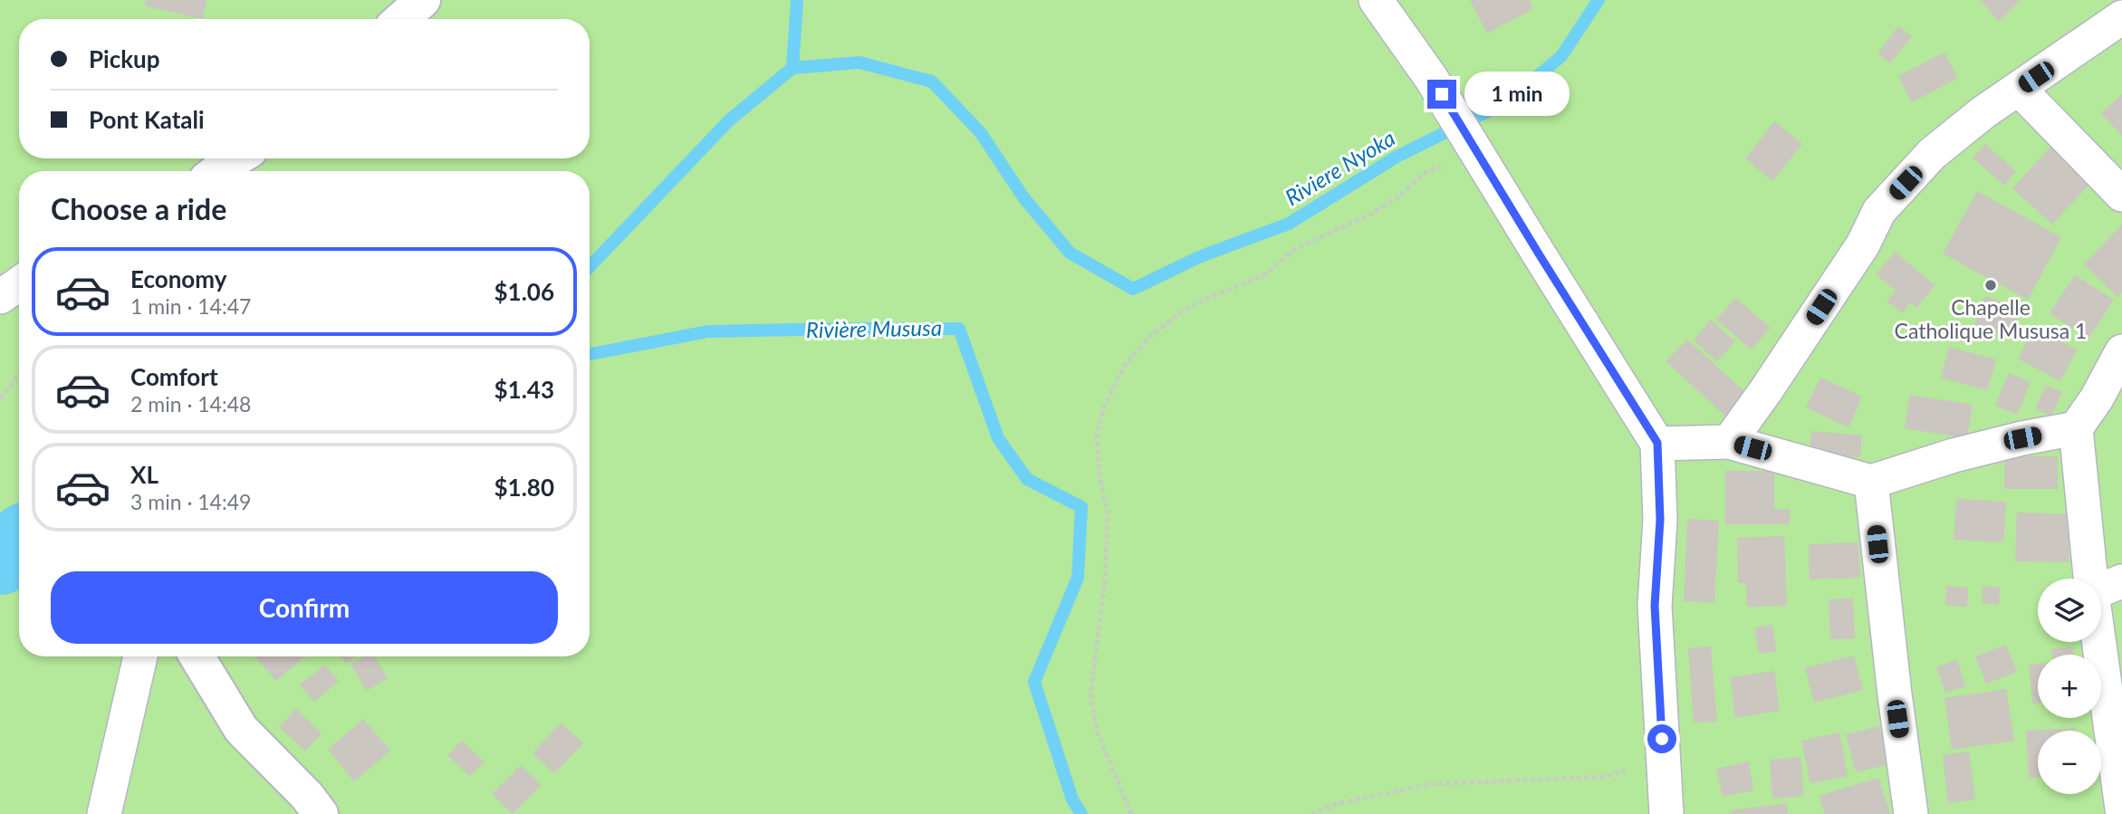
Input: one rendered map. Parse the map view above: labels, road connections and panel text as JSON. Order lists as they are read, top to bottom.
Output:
{
  "water": ["Riviere Nyoka", "Rivière Mususa"],
  "places": ["Chapelle Catholique Mususa 1"],
  "page": {
    "banner": ["Pickup", "Pont Katali"],
    "bubble": "1 min",
    "heading": "Choose a ride",
    "list": [
      {
        "name": "Economy",
        "note": "1 min · 14:47",
        "value": "$1.06"
      },
      {
        "name": "Comfort",
        "note": "2 min · 14:48",
        "value": "$1.43"
      },
      {
        "name": "XL",
        "note": "3 min · 14:49",
        "value": "$1.80"
      }
    ],
    "buttons": "Confirm",
    "map_buttons": ["+", "−"]
  }
}
